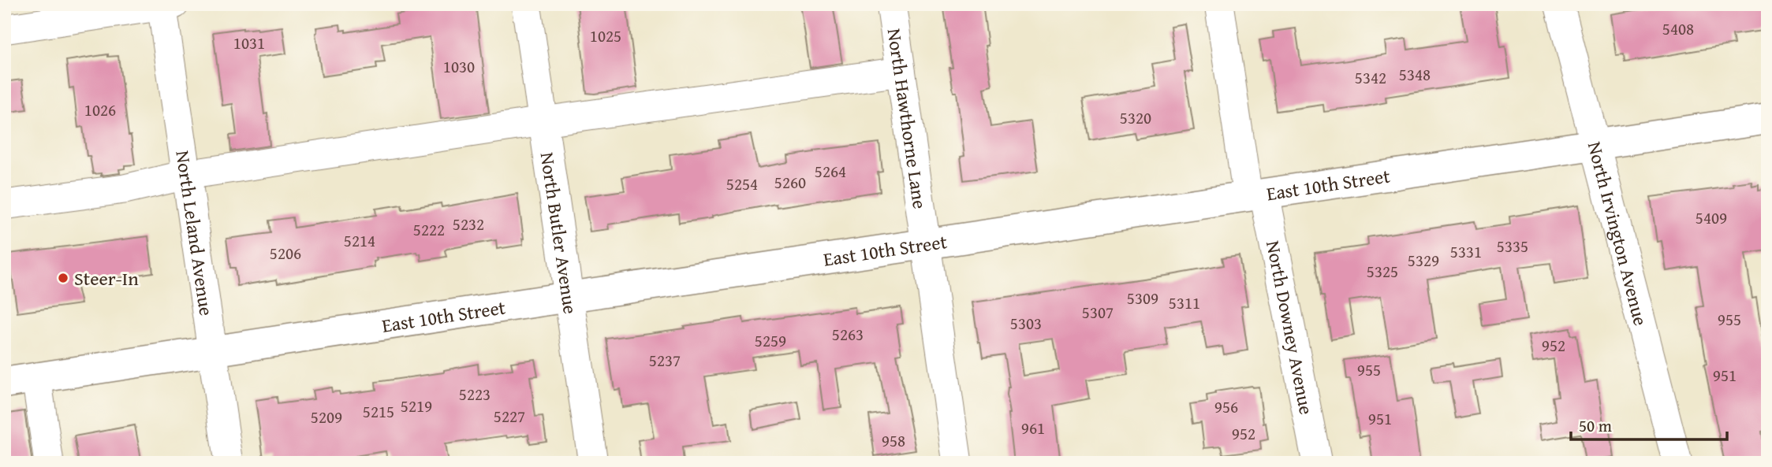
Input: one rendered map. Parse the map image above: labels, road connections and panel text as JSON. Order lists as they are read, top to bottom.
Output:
{
  "streets": {
    "main road": ["East 10th Street"],
    "street": [
      "North Hawthorne Lane",
      "North Irvington Avenue",
      "North Leland Avenue",
      "North Butler Avenue",
      "North Downey Avenue"
    ]
  },
  "crossings": [
    ["North Hawthorne Lane", "East 10th Street"],
    ["East 10th Street", "North Irvington Avenue"],
    ["East 10th Street", "North Leland Avenue"],
    ["East 10th Street", "North Butler Avenue"],
    ["East 10th Street", "North Downey Avenue"]
  ],
  "places": ["Steer-In"],
  "house_numbers": [
    "5408",
    "1025",
    "1031",
    "1030",
    "5348",
    "5342",
    "1026",
    "5320",
    "5264",
    "5260",
    "5254",
    "5409",
    "5232",
    "5222",
    "5214",
    "5335",
    "5331",
    "5206",
    "5329",
    "5325",
    "5309",
    "5311",
    "5307",
    "955",
    "5303",
    "5263",
    "5259",
    "952",
    "5237",
    "955",
    "951",
    "5223",
    "5219",
    "956",
    "5215",
    "5227",
    "5209",
    "951",
    "961",
    "952",
    "958"
  ],
  "scale_bar": "50 m"
}
